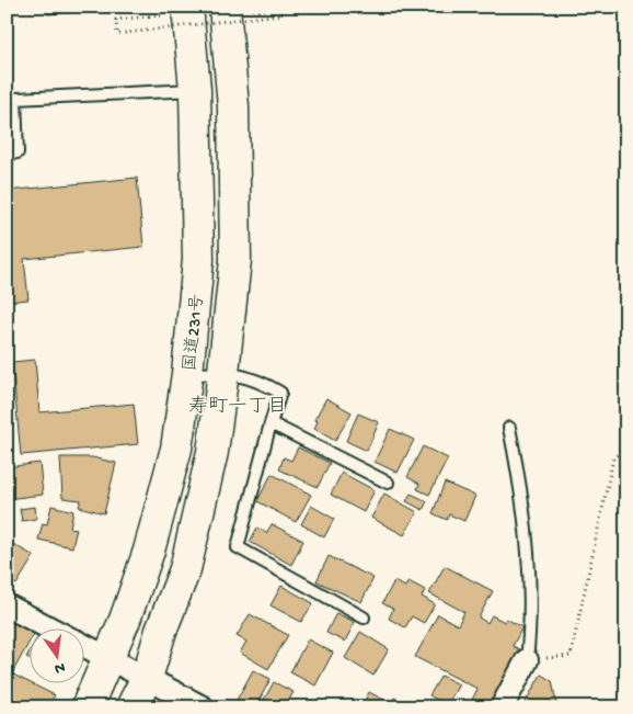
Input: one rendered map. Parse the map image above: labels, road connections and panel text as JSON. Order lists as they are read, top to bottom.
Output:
{
  "streets": {
    "highway": ["国道231号"]
  },
  "districts": ["寿町一丁目"],
  "north": "bottom"
}
